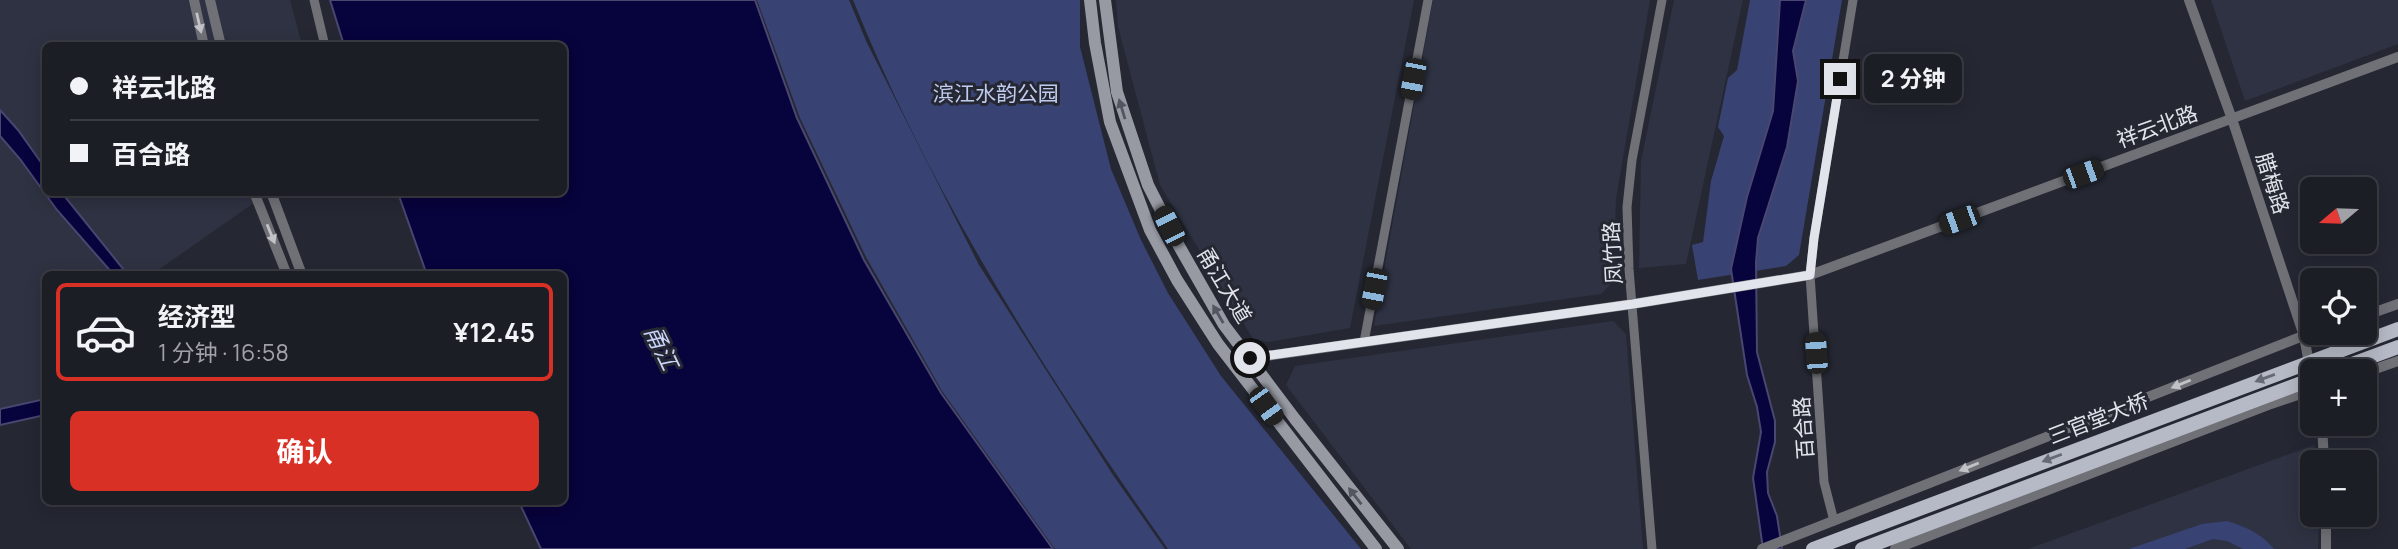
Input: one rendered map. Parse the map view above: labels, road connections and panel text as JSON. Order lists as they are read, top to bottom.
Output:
{
  "streets": {
    "main road": ["甬江大道", "三官堂大桥"],
    "street": [
      "祥云北路",
      "腊梅路",
      "凤竹路",
      "百合路"
    ]
  },
  "crossings": [
    ["祥云北路", "腊梅路"],
    ["祥云北路", "凤竹路"],
    ["祥云北路", "甬江大道"],
    ["祥云北路", "百合路"]
  ],
  "water": ["甬江"],
  "parks": ["滨江水韵公园"],
  "north": "left",
  "page": {
    "banner": ["祥云北路", "百合路"],
    "bubble": "2 分钟",
    "map_buttons": ["+", "−"],
    "list": [
      {
        "name": "经济型",
        "note": "1 分钟 · 16:58",
        "value": "¥12.45"
      }
    ],
    "buttons": "确认"
  }
}
